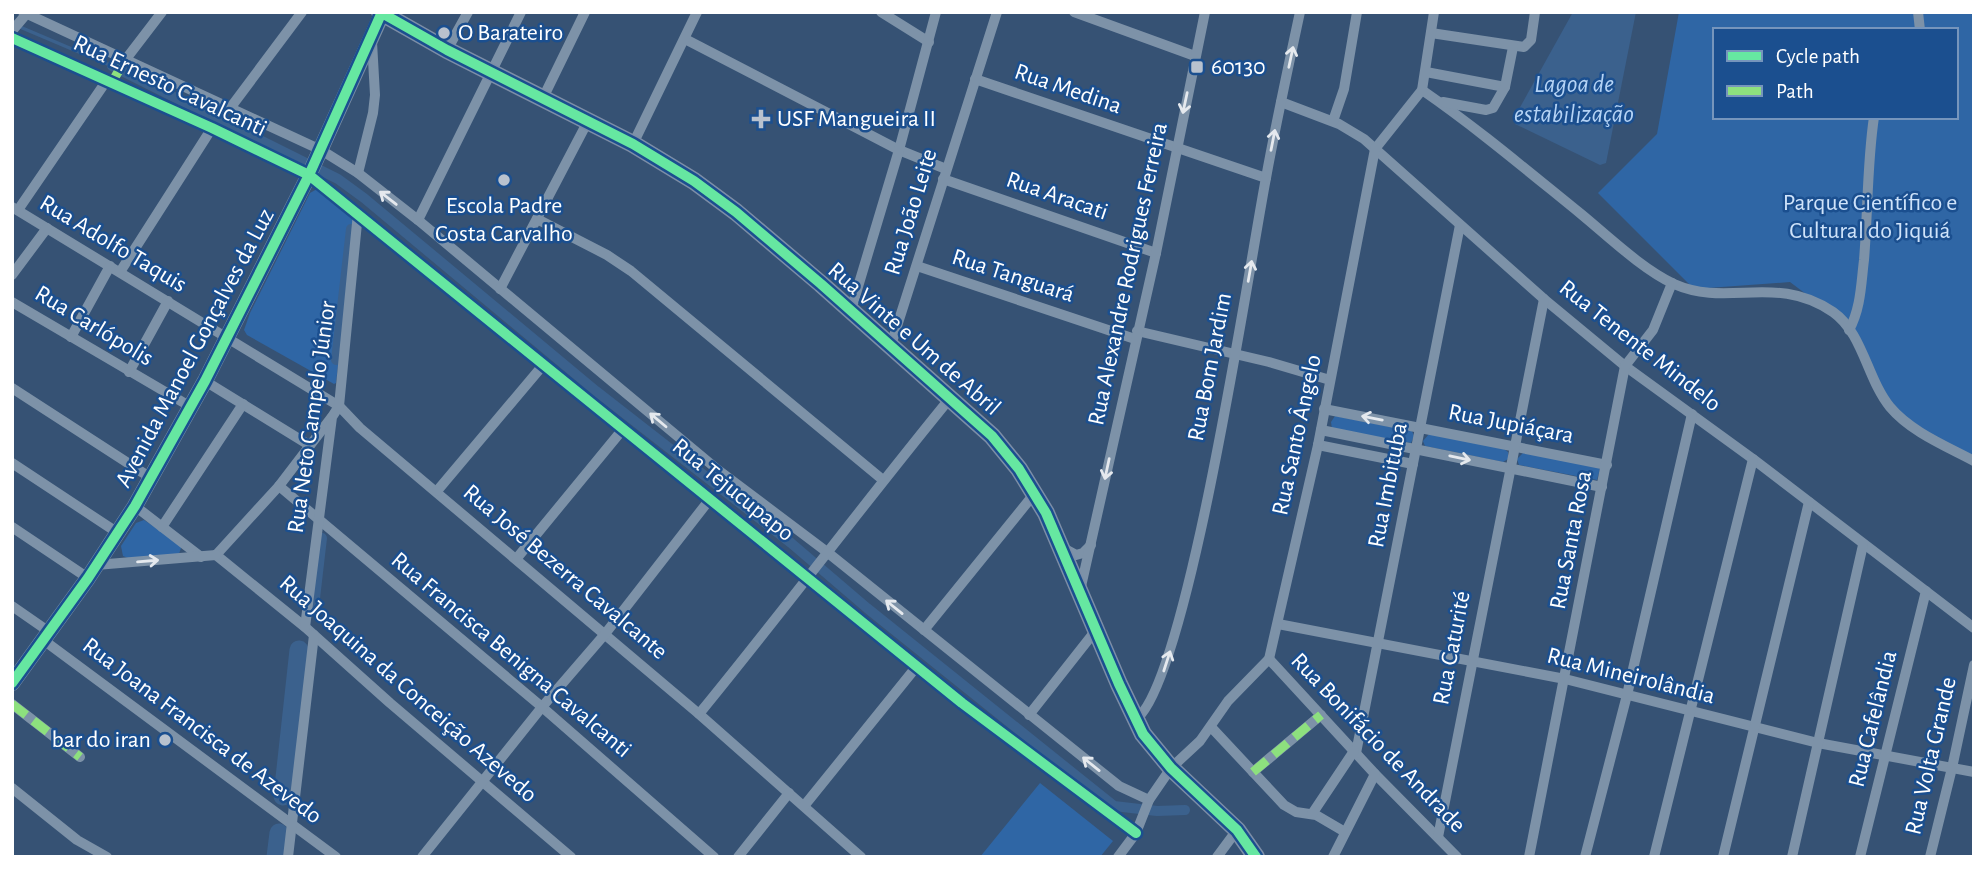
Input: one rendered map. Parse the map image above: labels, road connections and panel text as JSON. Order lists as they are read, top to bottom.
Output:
{
  "streets": {
    "main road": ["Rua Vinte e Um de Abril", "Avenida Manoel Gonçalves da Luz"],
    "street": [
      "Rua Ernesto Cavalcanti",
      "Rua Medina",
      "Rua Aracati",
      "Rua João Leite",
      "Rua Adolfo Taquis",
      "Rua Alexandre Rodrigues Ferreira",
      "Rua Tanguará",
      "Rua Carlópolis",
      "Rua Tenente Mindelo",
      "Rua Bom Jardim",
      "Rua Neto Campelo Júnior",
      "Rua Jupiáçara",
      "Rua Santo Ângelo",
      "Rua Imbituba",
      "Rua Tejucupapo",
      "Rua Santa Rosa",
      "Rua José Bezerra Cavalcante",
      "Rua Caturité",
      "Rua Francisca Benigna Cavalcanti",
      "Rua Mineirolândia",
      "Rua Joaquina da Conceição Azevedo",
      "Rua Cafelândia",
      "Rua Joana Francisca de Azevedo",
      "Rua Bonifácio de Andrade",
      "Rua Volta Grande"
    ]
  },
  "crossings": [
    ["Rua Ernesto Cavalcanti", "Avenida Manoel Gonçalves da Luz"],
    ["Rua Ernesto Cavalcanti", "Rua Tejucupapo"],
    ["Rua Medina", "Rua João Leite"],
    ["Rua Medina", "Rua Alexandre Rodrigues Ferreira"],
    ["Rua Medina", "Rua Bom Jardim"],
    ["Rua Aracati", "Rua João Leite"],
    ["Rua Aracati", "Rua Alexandre Rodrigues Ferreira"],
    ["Rua João Leite", "Rua Tanguará"],
    ["Rua João Leite", "Rua Vinte e Um de Abril"],
    ["Rua Adolfo Taquis", "Avenida Manoel Gonçalves da Luz"],
    ["Rua Adolfo Taquis", "Rua José Bezerra Cavalcante"],
    ["Rua Alexandre Rodrigues Ferreira", "Rua Tanguará"],
    ["Rua Alexandre Rodrigues Ferreira", "Rua Vinte e Um de Abril"],
    ["Rua Tanguará", "Rua Bom Jardim"],
    ["Rua Tanguará", "Rua Santo Ângelo"],
    ["Rua Carlópolis", "Avenida Manoel Gonçalves da Luz"],
    ["Rua Vinte e Um de Abril", "Avenida Manoel Gonçalves da Luz"],
    ["Rua Vinte e Um de Abril", "Rua Bom Jardim"],
    ["Rua Vinte e Um de Abril", "Rua Santo Ângelo"],
    ["Rua Tenente Mindelo", "Rua Bom Jardim"],
    ["Rua Tenente Mindelo", "Rua Santo Ângelo"],
    ["Rua Tenente Mindelo", "Rua Imbituba"],
    ["Rua Tenente Mindelo", "Rua Santa Rosa"],
    ["Rua Tenente Mindelo", "Rua Cafelândia"],
    ["Avenida Manoel Gonçalves da Luz", "Rua Tejucupapo"],
    ["Avenida Manoel Gonçalves da Luz", "Rua José Bezerra Cavalcante"],
    ["Avenida Manoel Gonçalves da Luz", "Rua Joana Francisca de Azevedo"],
    ["Rua Neto Campelo Júnior", "Rua Tejucupapo"],
    ["Rua Neto Campelo Júnior", "Rua José Bezerra Cavalcante"],
    ["Rua Neto Campelo Júnior", "Rua Francisca Benigna Cavalcanti"],
    ["Rua Neto Campelo Júnior", "Rua Joaquina da Conceição Azevedo"],
    ["Rua Jupiáçara", "Rua Santo Ângelo"],
    ["Rua Jupiáçara", "Rua Imbituba"],
    ["Rua Jupiáçara", "Rua Santa Rosa"],
    ["Rua Jupiáçara", "Rua Caturité"],
    ["Rua Santo Ângelo", "Rua Tejucupapo"],
    ["Rua Santo Ângelo", "Rua Mineirolândia"],
    ["Rua Santo Ângelo", "Rua Bonifácio de Andrade"],
    ["Rua Imbituba", "Rua Mineirolândia"],
    ["Rua Imbituba", "Rua Bonifácio de Andrade"],
    ["Rua Santa Rosa", "Rua Mineirolândia"],
    ["Rua Caturité", "Rua Mineirolândia"],
    ["Rua Caturité", "Rua Bonifácio de Andrade"],
    ["Rua Mineirolândia", "Rua Cafelândia"],
    ["Rua Mineirolândia", "Rua Volta Grande"]
  ],
  "one_way": ["Rua Alexandre Rodrigues Ferreira", "Rua Bom Jardim"],
  "water": ["Lagoa de estabilização"],
  "parks": ["Parque Científico e Cultural do Jiquiá"],
  "places": {
    "other": ["O Barateiro", "Escola Padre Costa Carvalho", "bar do iran"],
    "transit": ["60130"],
    "health": ["USF Mangueira II"]
  },
  "legend": ["Cycle path", "Path"]
}
